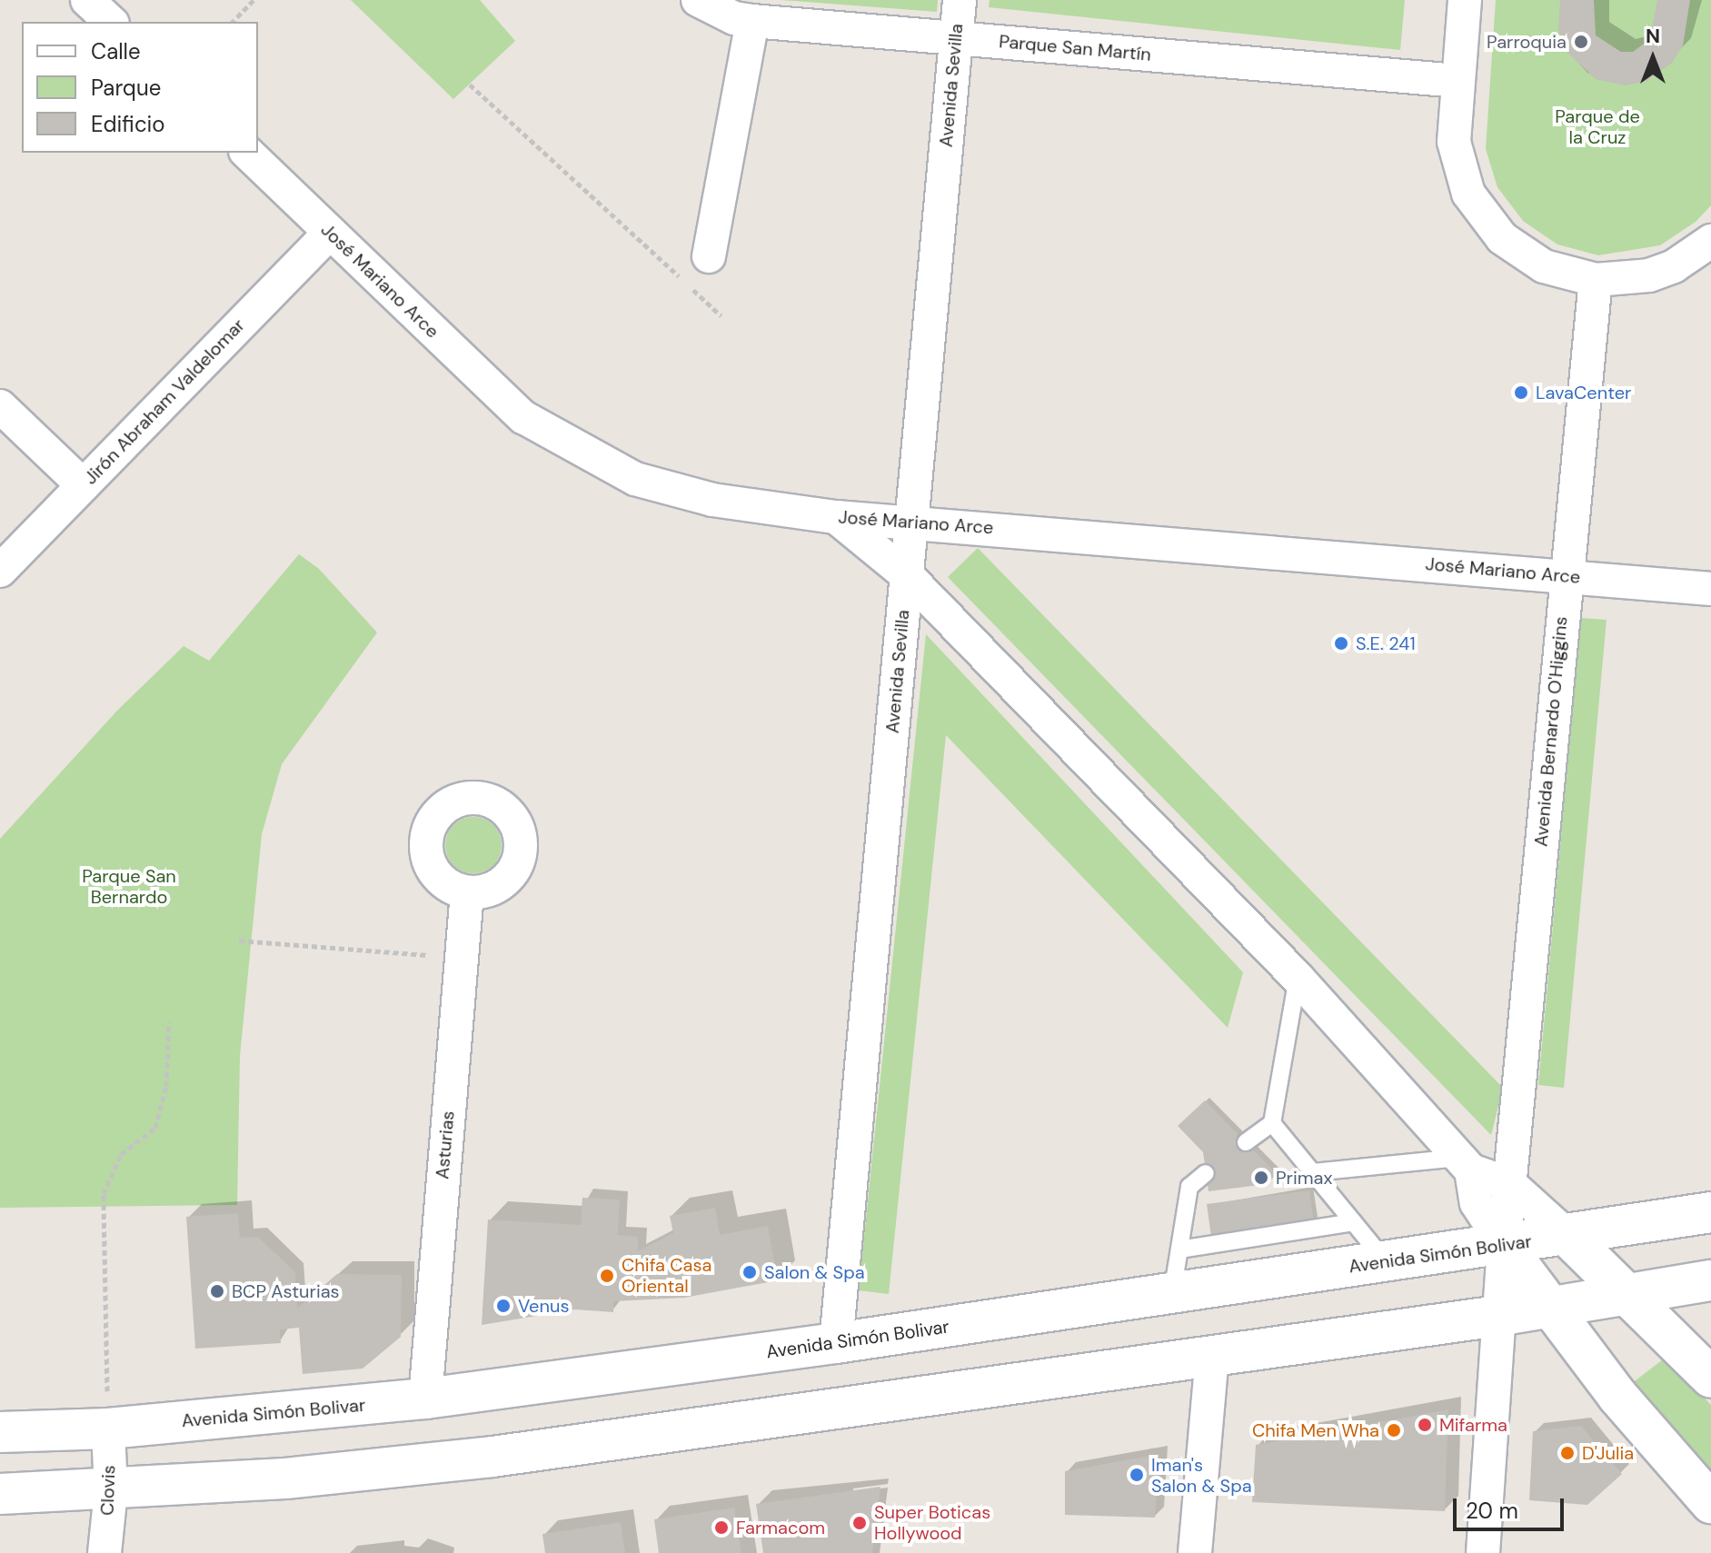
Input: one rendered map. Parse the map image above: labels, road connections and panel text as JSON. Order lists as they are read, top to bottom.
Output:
{
  "streets": {
    "main road": ["Avenida Simón Bolivar"],
    "street": [
      "Parque San Martín",
      "Avenida Sevilla",
      "José Mariano Arce",
      "Jirón Abraham Valdelomar",
      "Avenida Bernardo O'Higgins",
      "Asturias",
      "Clovis"
    ]
  },
  "crossings": [
    ["Parque San Martín", "Avenida Sevilla"],
    ["Avenida Sevilla", "José Mariano Arce"],
    ["Avenida Sevilla", "Avenida Simón Bolivar"],
    ["José Mariano Arce", "Jirón Abraham Valdelomar"],
    ["José Mariano Arce", "Avenida Bernardo O'Higgins"],
    ["Avenida Bernardo O'Higgins", "Avenida Simón Bolivar"],
    ["Asturias", "Avenida Simón Bolivar"],
    ["Avenida Simón Bolivar", "Clovis"]
  ],
  "parks": ["Parque de la Cruz", "Parque San Bernardo"],
  "places": [
    "Parroquia",
    "LavaCenter",
    "S.E. 241",
    "Primax",
    "Salon & Spa",
    "Chifa Casa Oriental",
    "BCP Asturias",
    "Venus",
    "Mifarma",
    "Chifa Men Wha",
    "D'Julia",
    "Iman's Salon & Spa",
    "Super Boticas Hollywood",
    "Farmacom"
  ],
  "legend": ["Calle", "Parque", "Edificio"],
  "scale_bar": "20 m",
  "north": "top"
}
